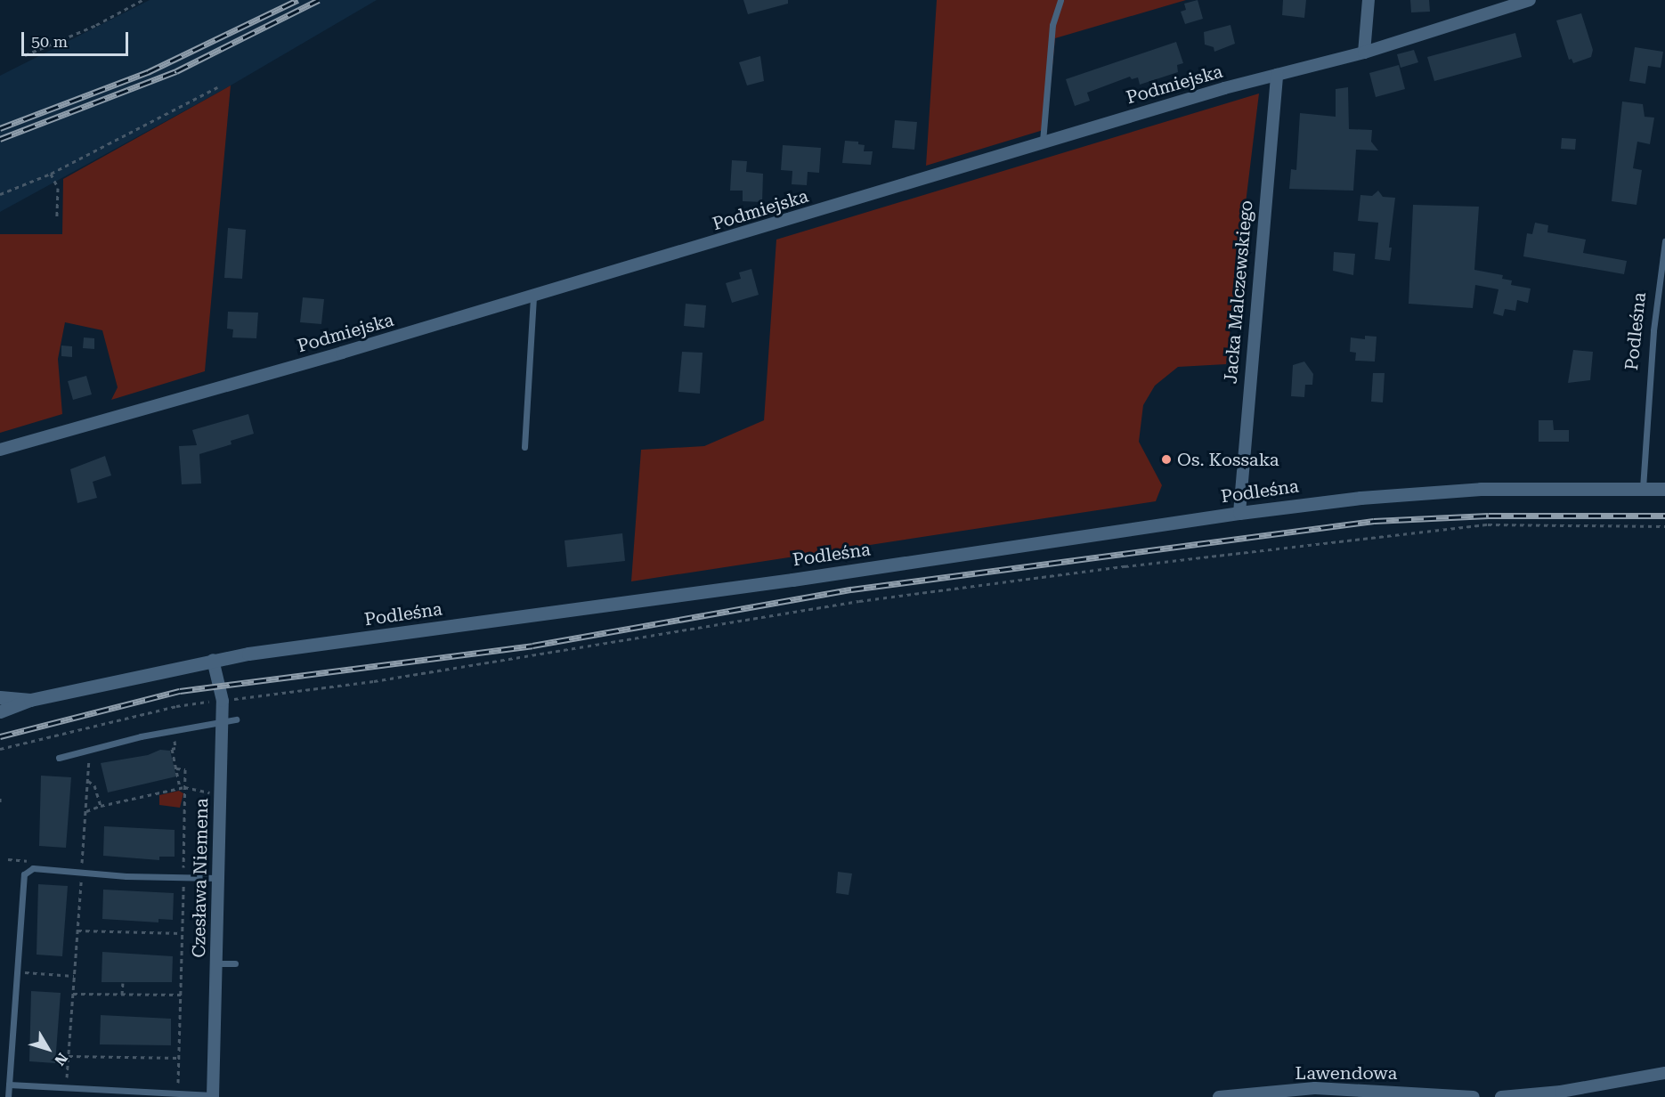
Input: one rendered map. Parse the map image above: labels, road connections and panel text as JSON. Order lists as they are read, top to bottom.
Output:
{
  "streets": {
    "street": [
      "Podmiejska",
      "Jacka Malczewskiego",
      "Podleśna",
      "Czesława Niemena",
      "Lawendowa"
    ]
  },
  "crossings": [
    ["Podmiejska", "Jacka Malczewskiego"],
    ["Jacka Malczewskiego", "Podleśna"],
    ["Podleśna", "Czesława Niemena"]
  ],
  "places": ["Os. Kossaka"],
  "scale_bar": "50 m",
  "north": "bottom right"
}
